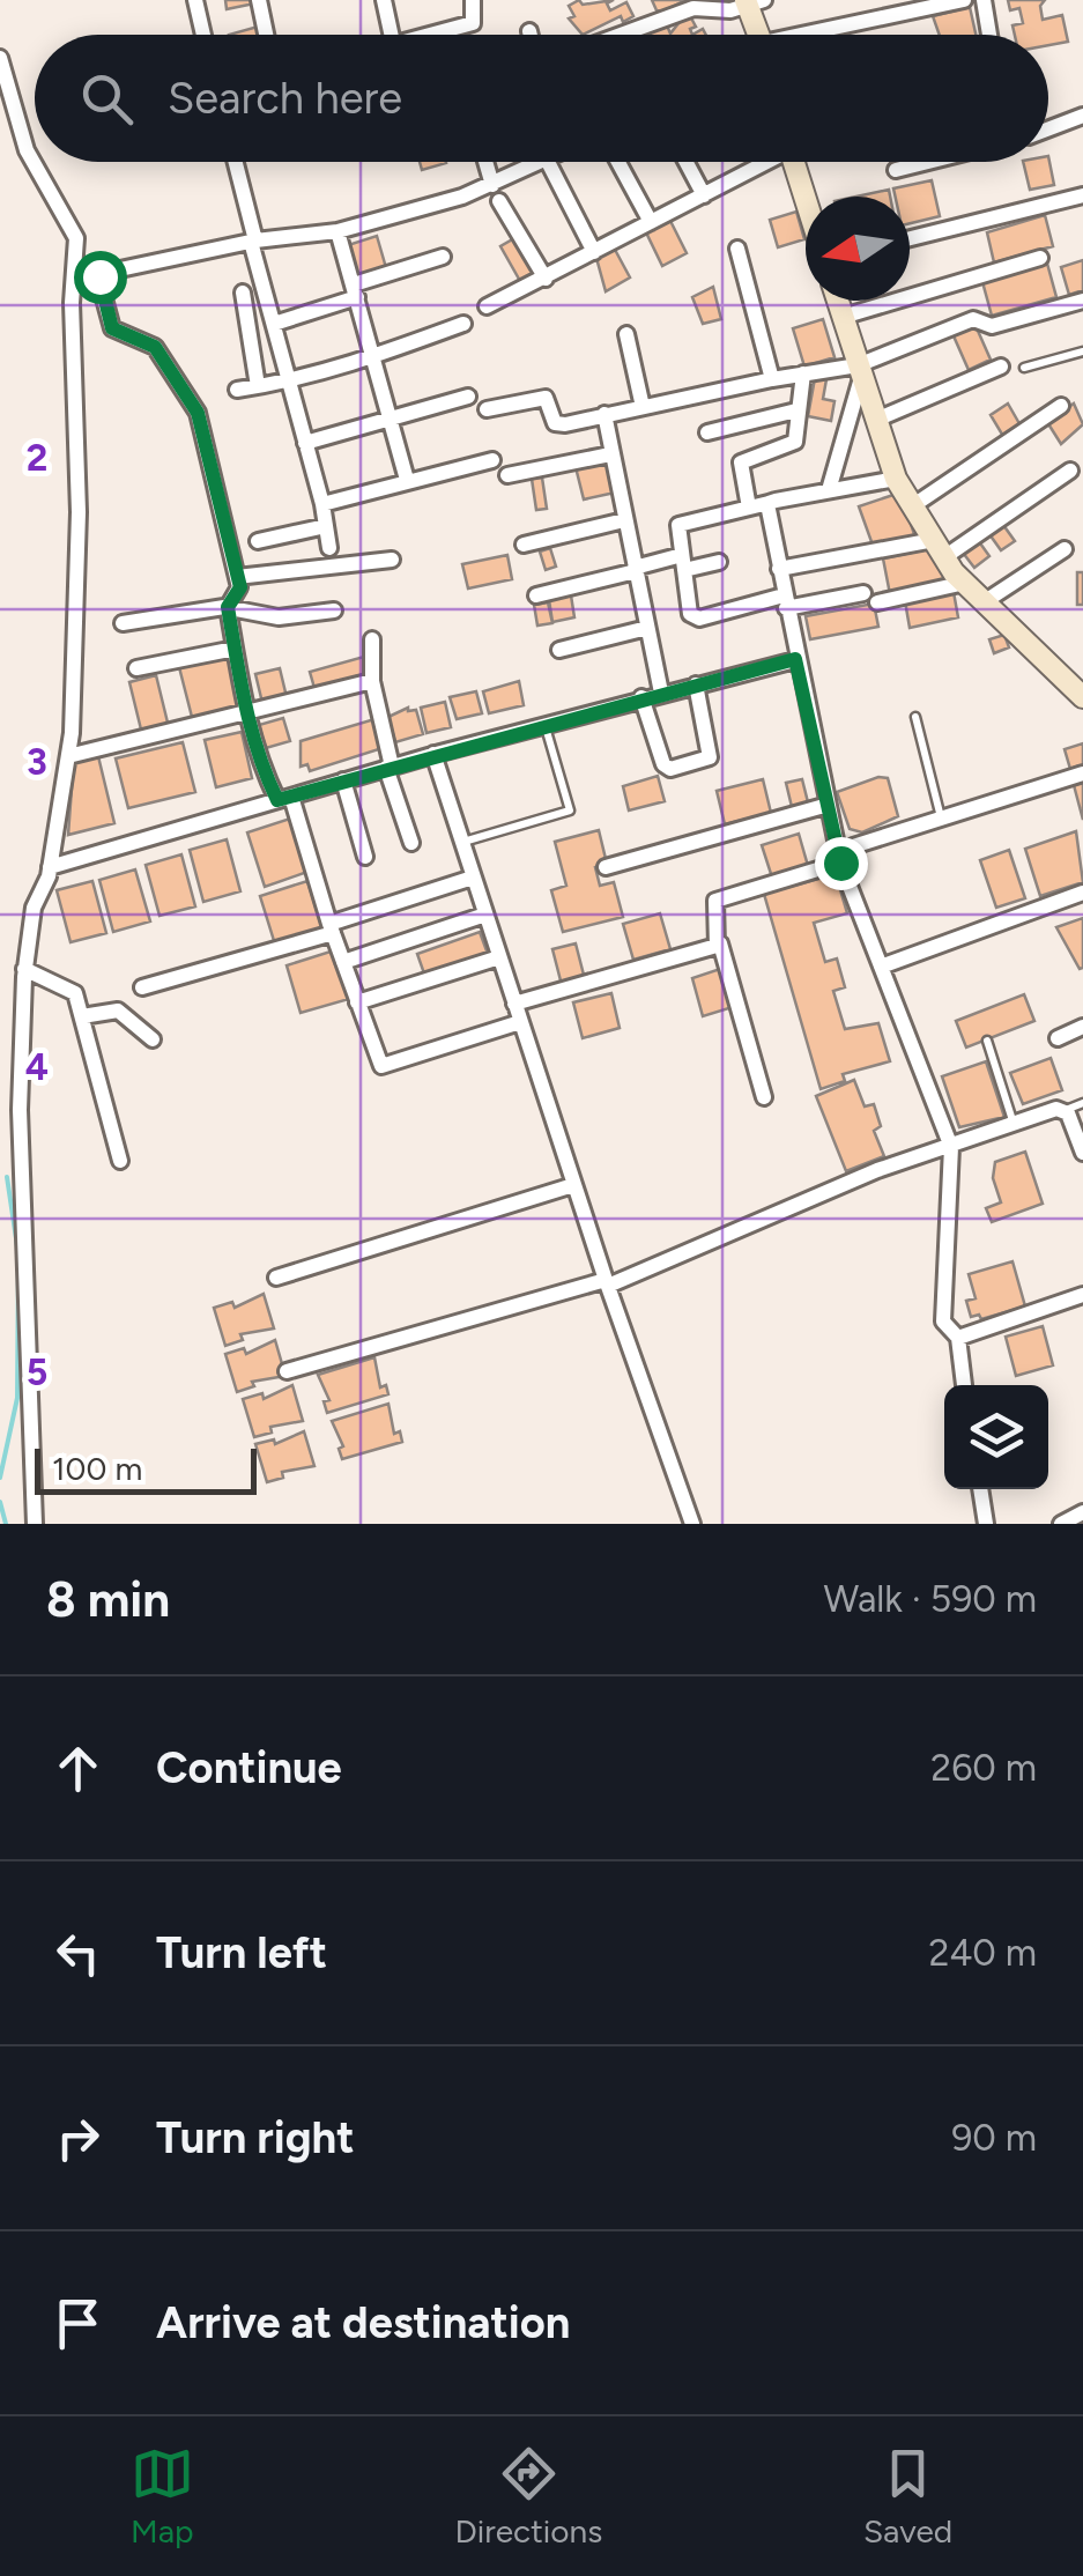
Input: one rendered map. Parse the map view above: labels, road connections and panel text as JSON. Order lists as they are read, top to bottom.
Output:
{
  "scale_bar": "100 m",
  "north": "left",
  "page": {
    "search": "Search here",
    "scale": "100 m",
    "heading": ["8 min", "Walk · 590 m"],
    "list": [
      ["Continue", "260 m"],
      ["Turn left", "240 m"],
      ["Turn right", "90 m"],
      "Arrive at destination"
    ],
    "nav": ["Map", "Directions", "Saved"]
  },
  "grid": {
    "rows": [
      "2",
      "3",
      "4",
      "5"
    ]
  }
}
